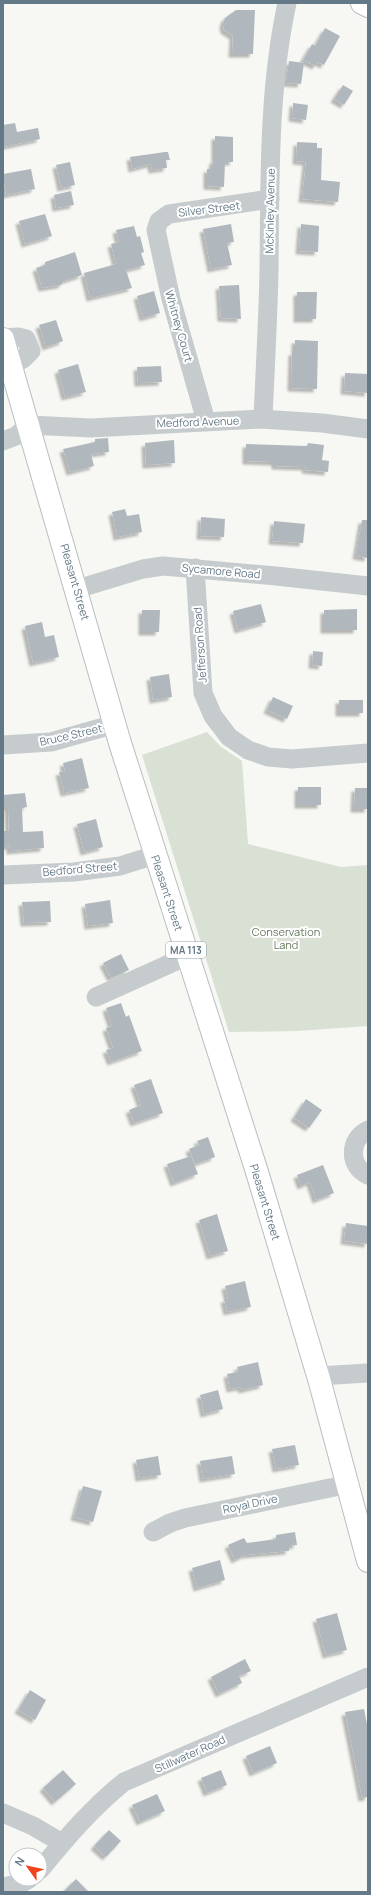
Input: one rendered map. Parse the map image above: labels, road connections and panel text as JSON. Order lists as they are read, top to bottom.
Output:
{
  "streets": {
    "main road": ["Pleasant Street", "MA 113"],
    "street": [
      "Silver Street",
      "McKinley Avenue",
      "Whitney Court",
      "Medford Avenue",
      "Sycamore Road",
      "Jefferson Road",
      "Bruce Street",
      "Bedford Street",
      "Royal Drive",
      "Stillwater Road"
    ]
  },
  "crossings": [
    ["Silver Street", "McKinley Avenue"],
    ["Silver Street", "Whitney Court"],
    ["McKinley Avenue", "Medford Avenue"],
    ["Whitney Court", "Medford Avenue"],
    ["Medford Avenue", "Pleasant Street"],
    ["Sycamore Road", "Pleasant Street"],
    ["Sycamore Road", "Jefferson Road"],
    ["Pleasant Street", "Bruce Street"],
    ["Pleasant Street", "Bedford Street"],
    ["Pleasant Street", "Royal Drive"]
  ],
  "parks": ["Conservation Land"],
  "north": "top left"
}
